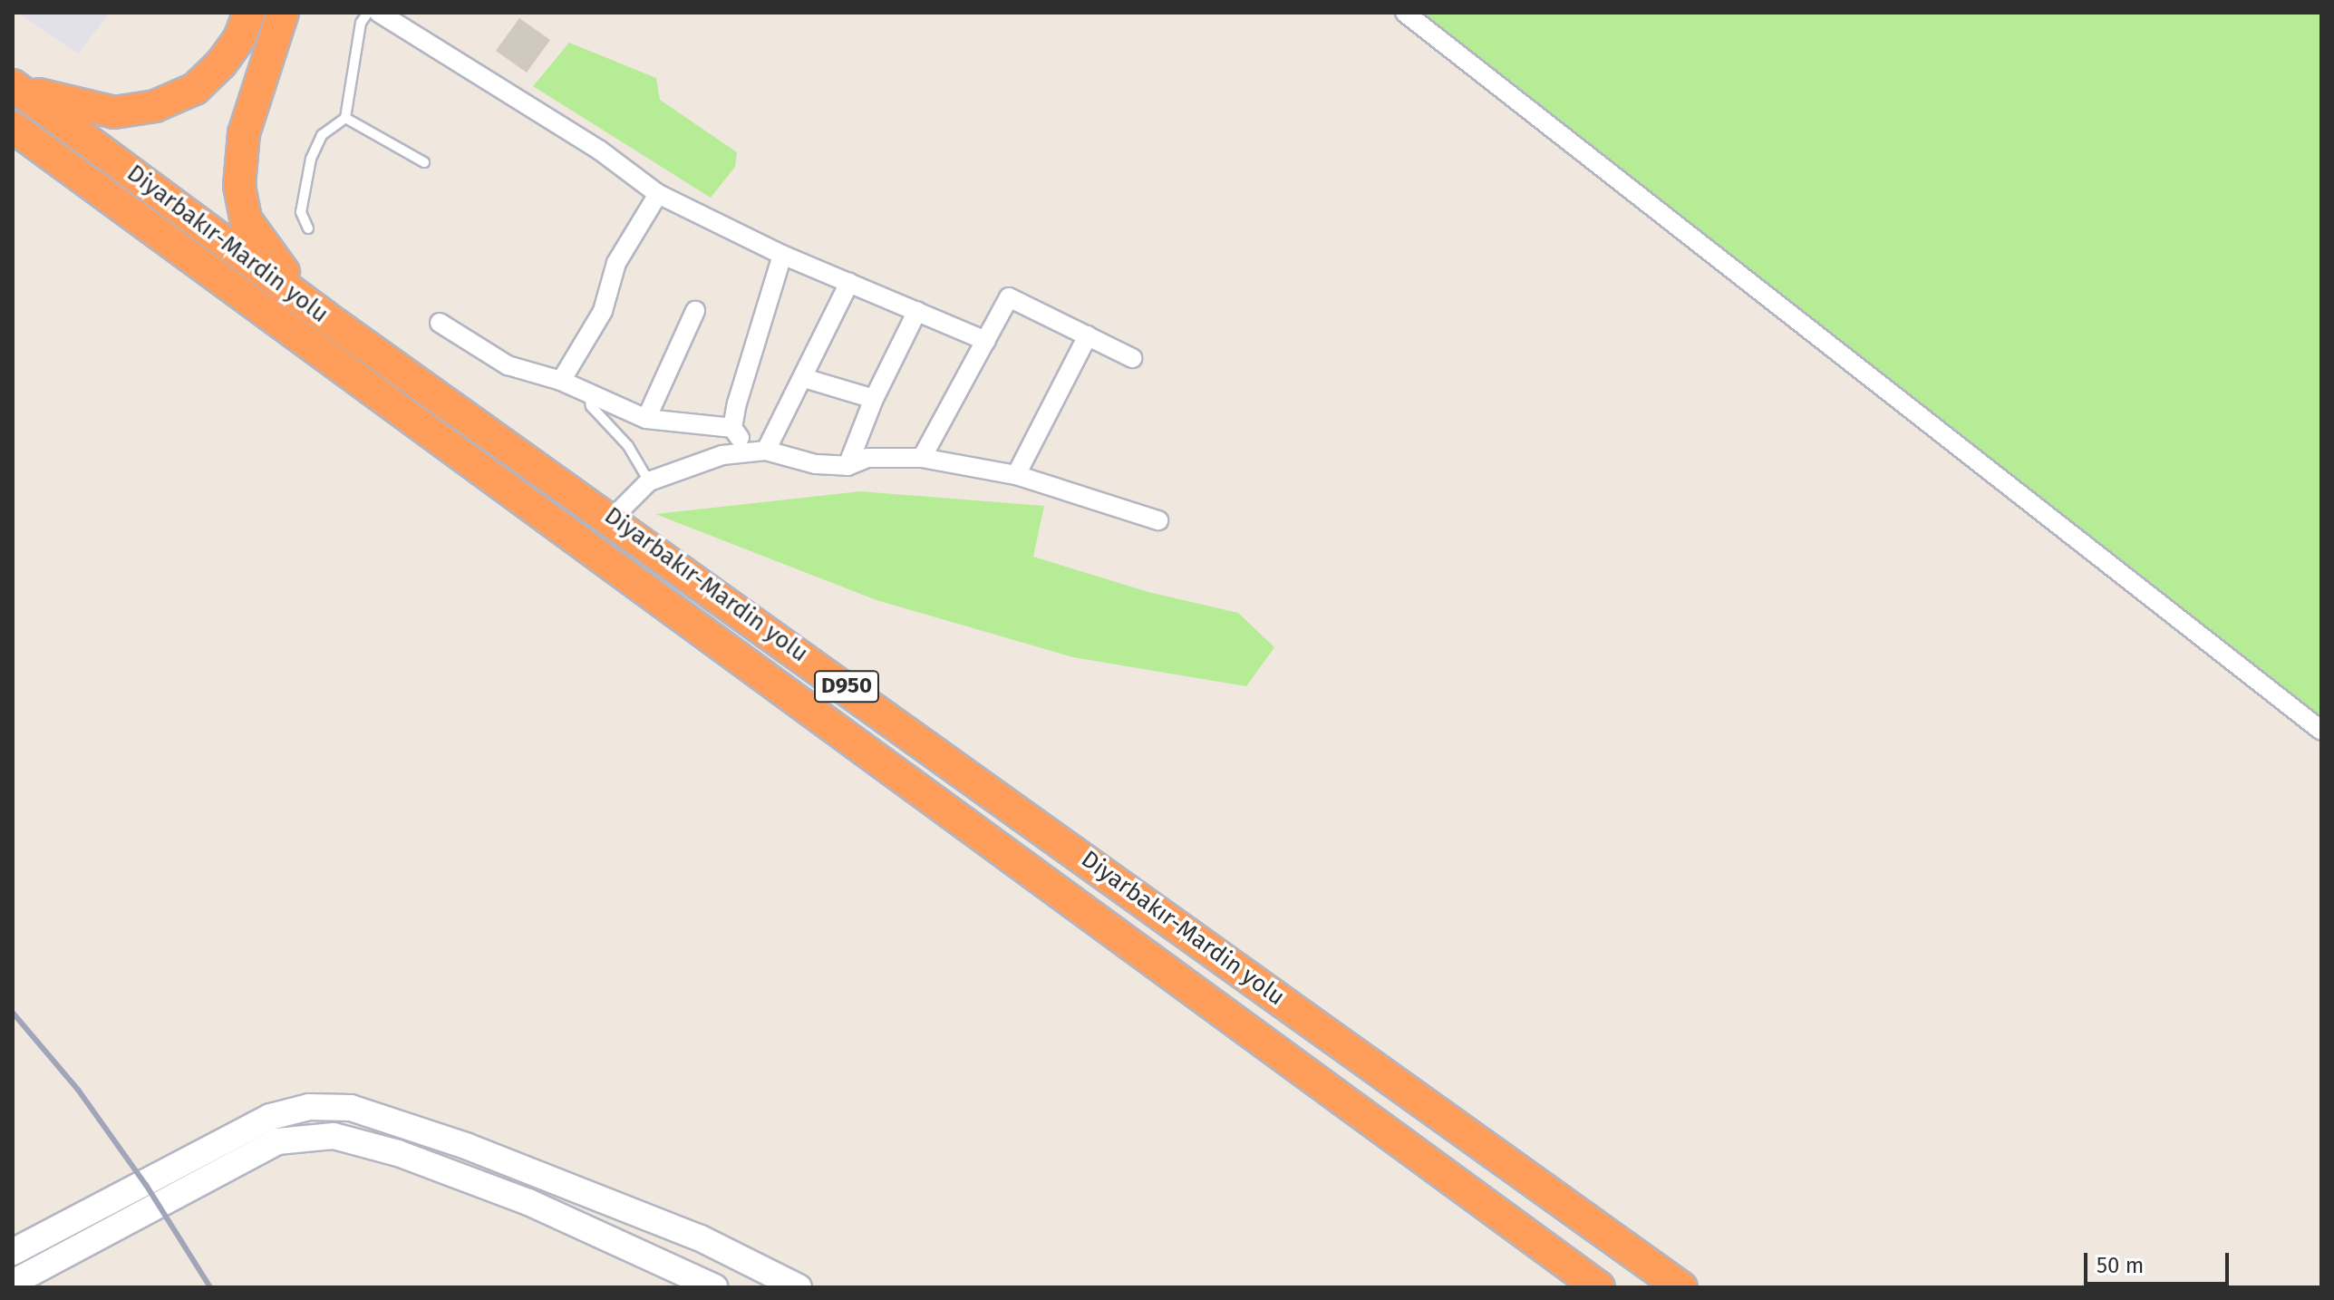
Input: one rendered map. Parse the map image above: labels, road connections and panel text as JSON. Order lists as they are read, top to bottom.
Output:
{
  "streets": {
    "highway": ["Diyarbakır-Mardin yolu", "D950"]
  },
  "scale_bar": "50 m"
}
